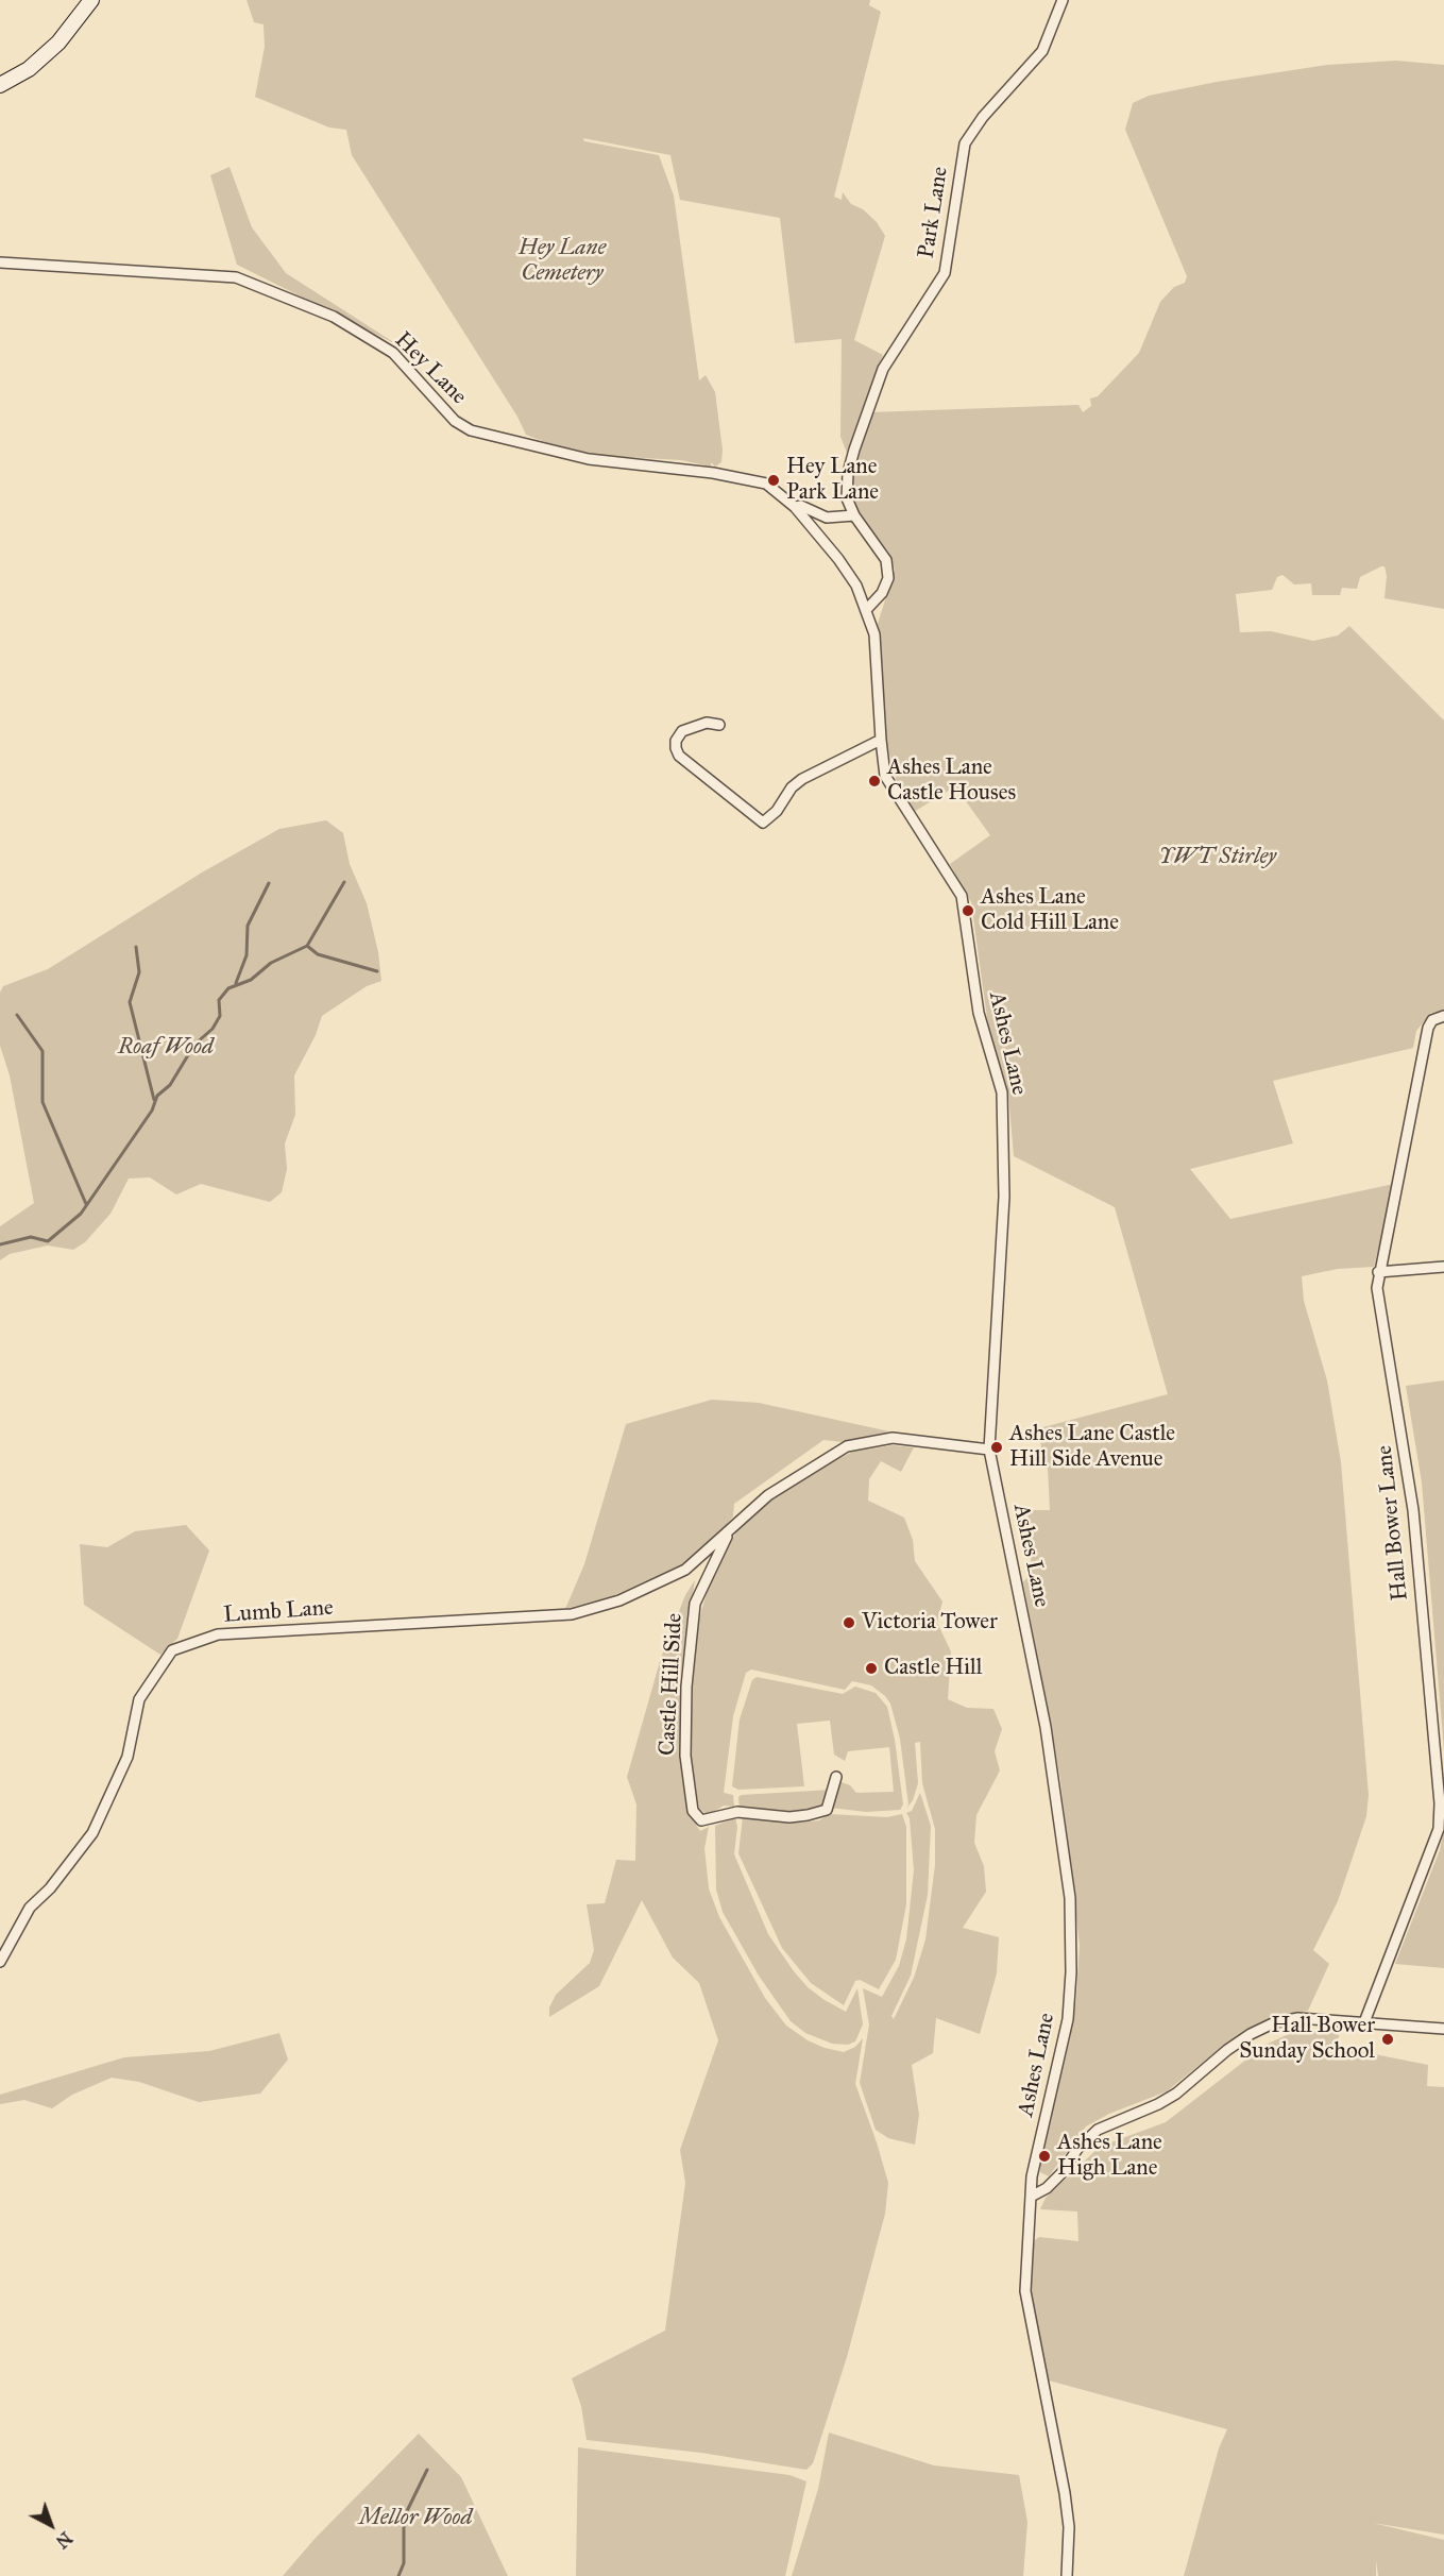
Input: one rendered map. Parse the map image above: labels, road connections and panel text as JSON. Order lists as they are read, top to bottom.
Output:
{
  "streets": {
    "street": [
      "Park Lane",
      "Hey Lane",
      "Ashes Lane",
      "Hall Bower Lane",
      "Lumb Lane",
      "Castle Hill Side"
    ]
  },
  "crossings": [
    ["Park Lane", "Ashes Lane"],
    ["Hey Lane", "Ashes Lane"],
    ["Ashes Lane", "Castle Hill Side"],
    ["Lumb Lane", "Castle Hill Side"]
  ],
  "parks": [
    "Hey Lane Cemetery",
    "YWT Stirley",
    "Roaf Wood",
    "Mellor Wood"
  ],
  "places": [
    "Hey Lane Park Lane",
    "Ashes Lane Castle Houses",
    "Ashes Lane Cold Hill Lane",
    "Ashes Lane Castle Hill Side Avenue",
    "Victoria Tower",
    "Castle Hill",
    "Hall Bower Sunday School",
    "Ashes Lane High Lane"
  ],
  "north": "bottom right"
}
